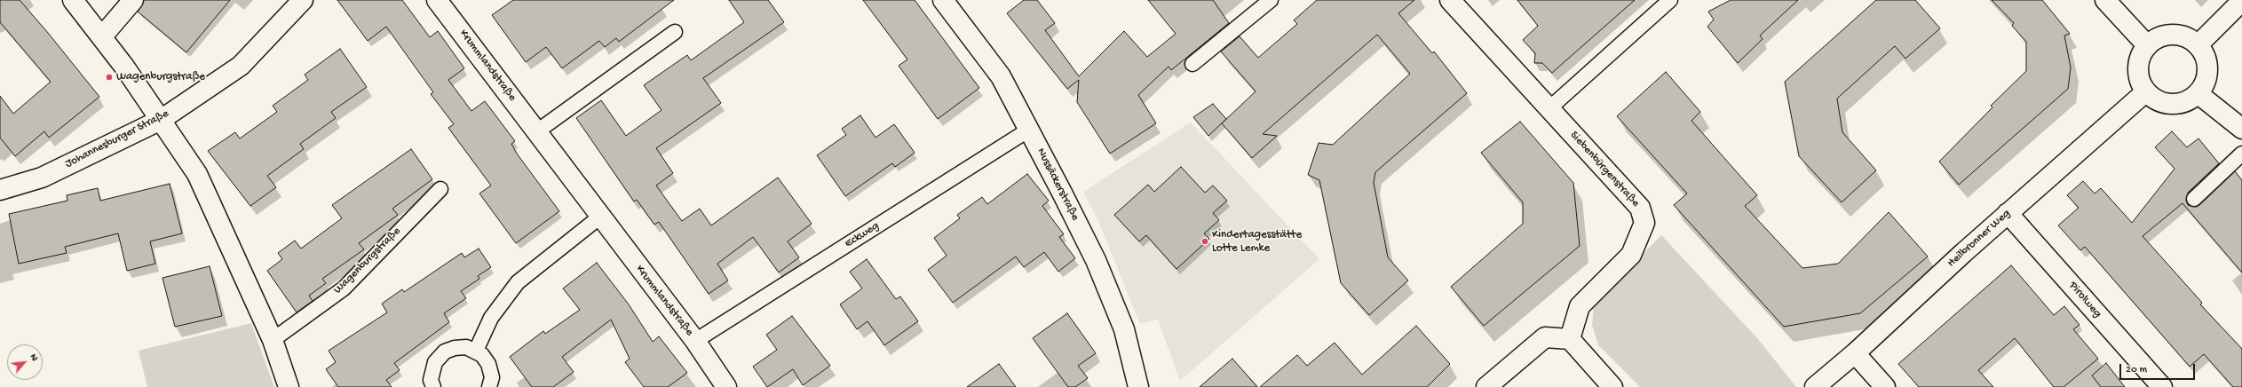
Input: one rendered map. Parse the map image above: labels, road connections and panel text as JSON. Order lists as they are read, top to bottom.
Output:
{
  "streets": {
    "street": [
      "Krummlandstraße",
      "Johannesburger Straße",
      "Siebenbürgenstraße",
      "Nussäckerstraße",
      "Heilbronner Weg",
      "Pirolweg"
    ],
    "lane": ["Eckweg", "Wagenburgstraße"]
  },
  "crossings": [
    ["Krummlandstraße", "Eckweg"],
    ["Nussäckerstraße", "Eckweg"],
    ["Heilbronner Weg", "Pirolweg"]
  ],
  "places": ["Wagenburgstraße", "Kindertagesstätte Lotte Lemke"],
  "scale_bar": "20 m",
  "north": "top right"
}
